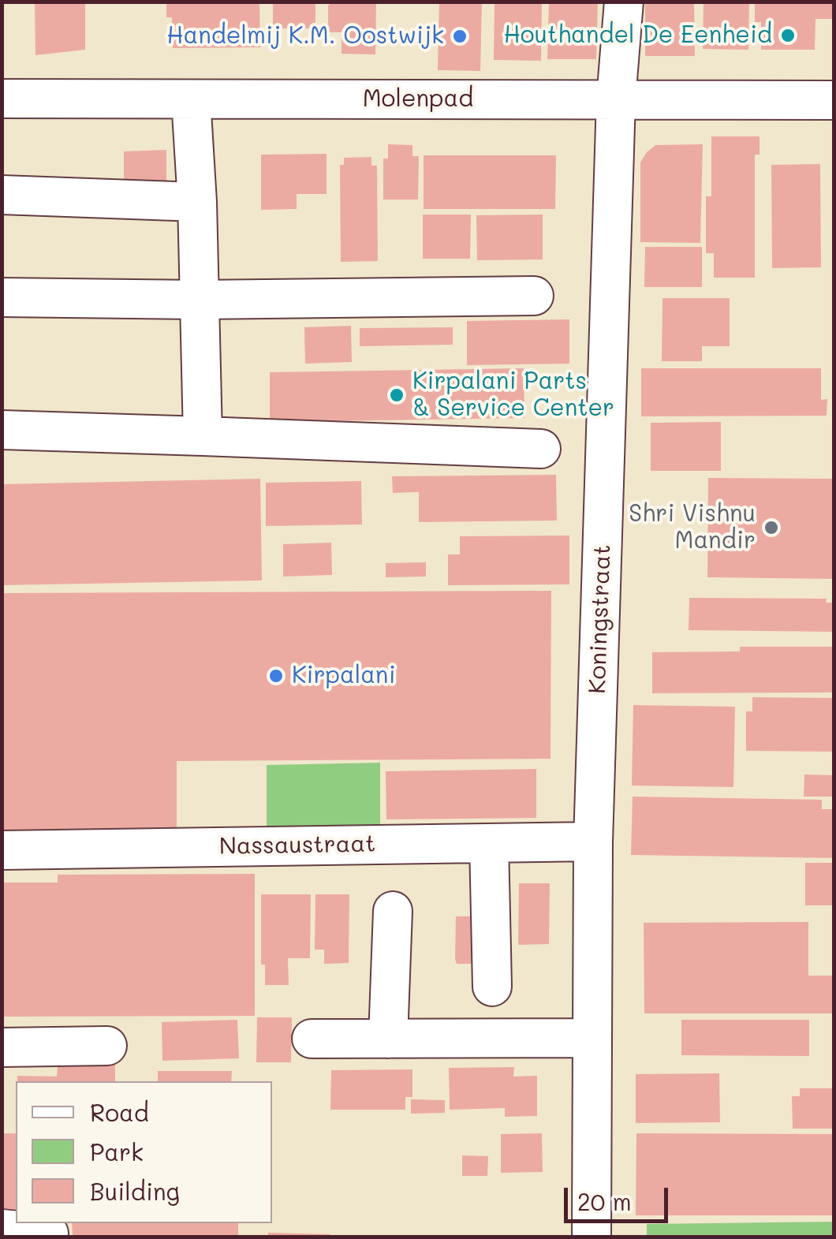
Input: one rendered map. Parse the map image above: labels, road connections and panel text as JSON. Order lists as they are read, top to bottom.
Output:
{
  "streets": {
    "street": ["Molenpad", "Koningstraat", "Nassaustraat"]
  },
  "crossings": [
    ["Molenpad", "Koningstraat"],
    ["Koningstraat", "Nassaustraat"]
  ],
  "places": [
    "Houthandel De Eenheid",
    "Handelmij K.M. Oostwijk",
    "Kirpalani Parts & Service Center",
    "Shri Vishnu Mandir",
    "Kirpalani"
  ],
  "legend": ["Road", "Park", "Building"],
  "scale_bar": "20 m"
}
